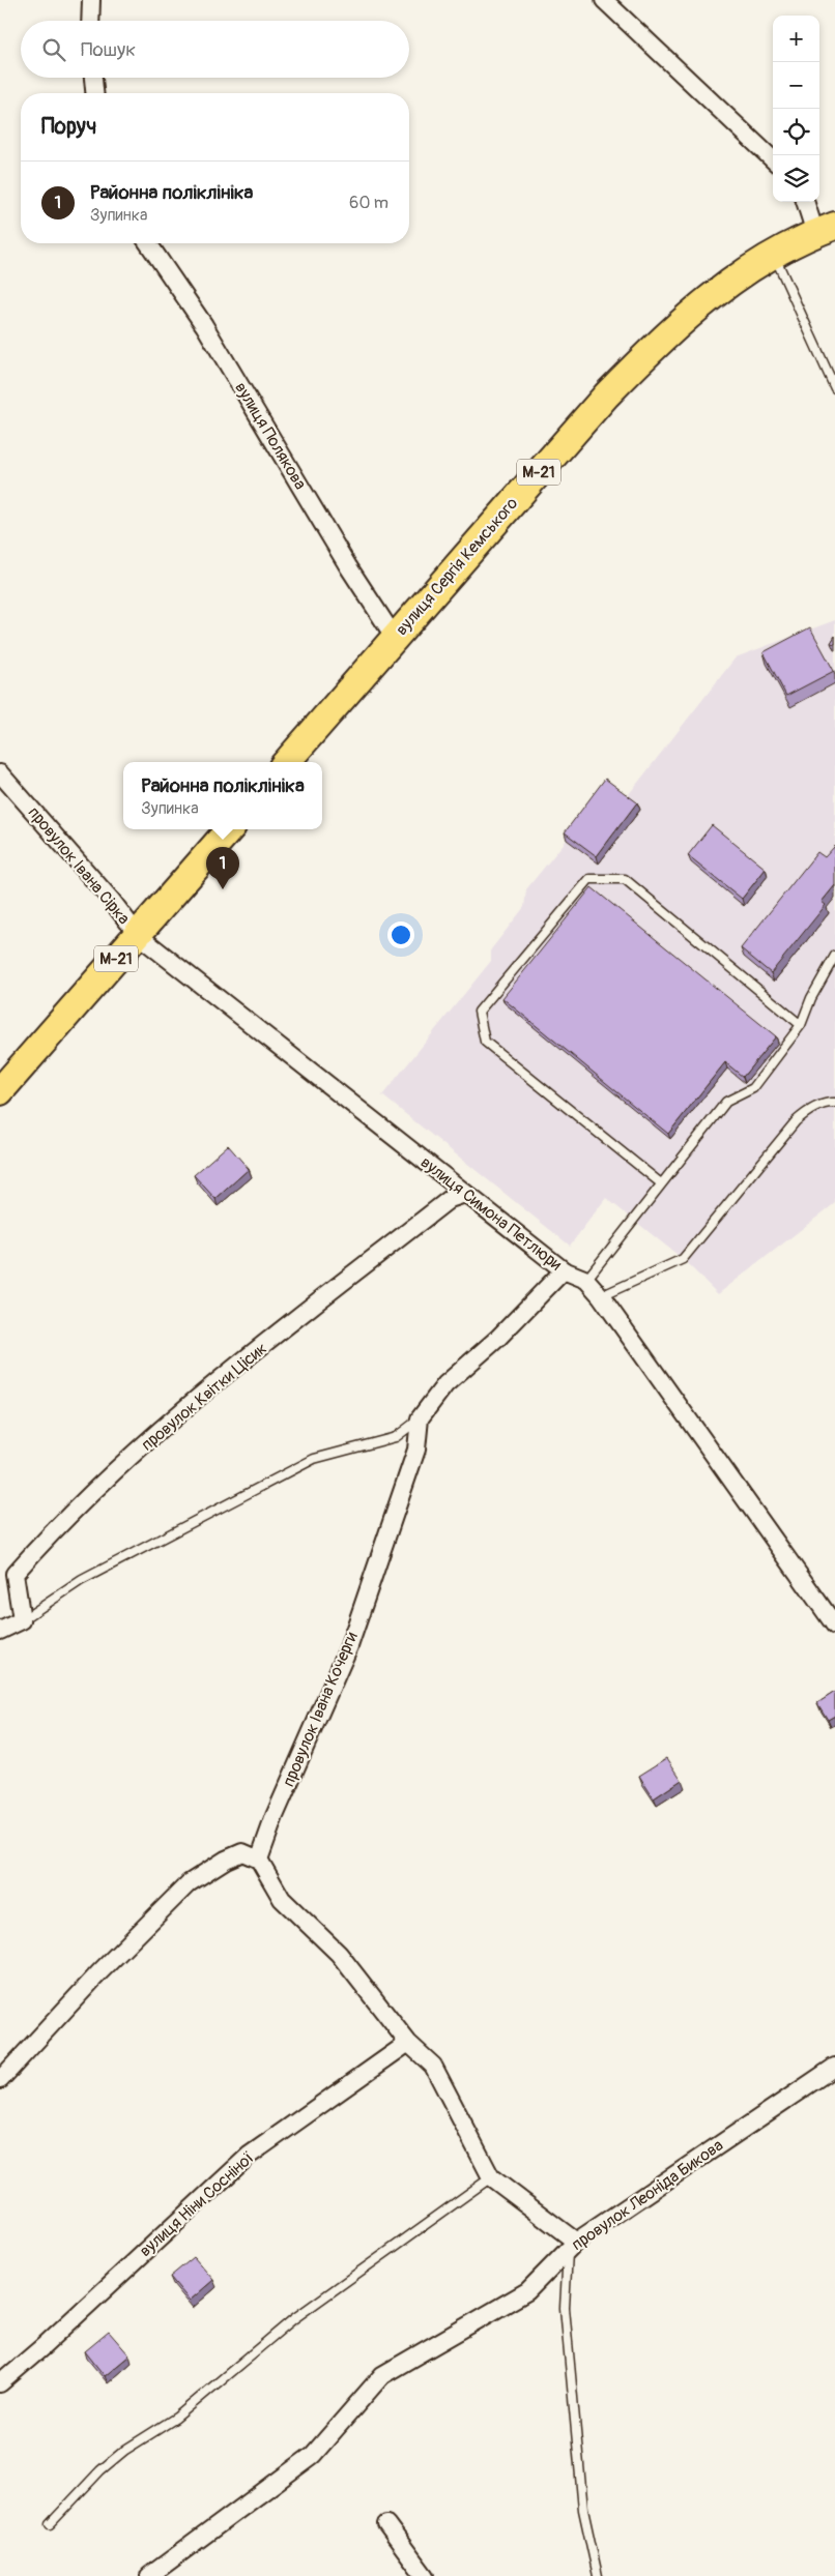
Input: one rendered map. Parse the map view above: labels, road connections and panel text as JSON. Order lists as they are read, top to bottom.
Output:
{
  "streets": {
    "highway": ["М-21", "вулиця Сергія Кемського"],
    "street": [
      "вулиця Полякова",
      "провулок Івана Сірка",
      "вулиця Симона Петлюри",
      "провулок Квітки Цісик",
      "провулок Івана Кочерги",
      "провулок Леоніда Бикова",
      "вулиця Ніни Сосніної"
    ]
  },
  "crossings": [
    ["вулиця Полякова", "вулиця Сергія Кемського"],
    ["М-21", "провулок Івана Сірка"],
    ["М-21", "вулиця Симона Петлюри"],
    ["провулок Івана Сірка", "вулиця Симона Петлюри"],
    ["вулиця Симона Петлюри", "провулок Квітки Цісик"],
    ["вулиця Симона Петлюри", "провулок Івана Кочерги"]
  ],
  "page": {
    "map_buttons": ["+", "−"],
    "search": "Пошук",
    "heading": "Поруч",
    "list": [
      {
        "mark": "1",
        "name": "Районна поліклініка",
        "note": "Зупинка",
        "value": "60 m"
      }
    ],
    "popup": ["Районна поліклініка", "Зупинка"],
    "pins": "1"
  }
}
